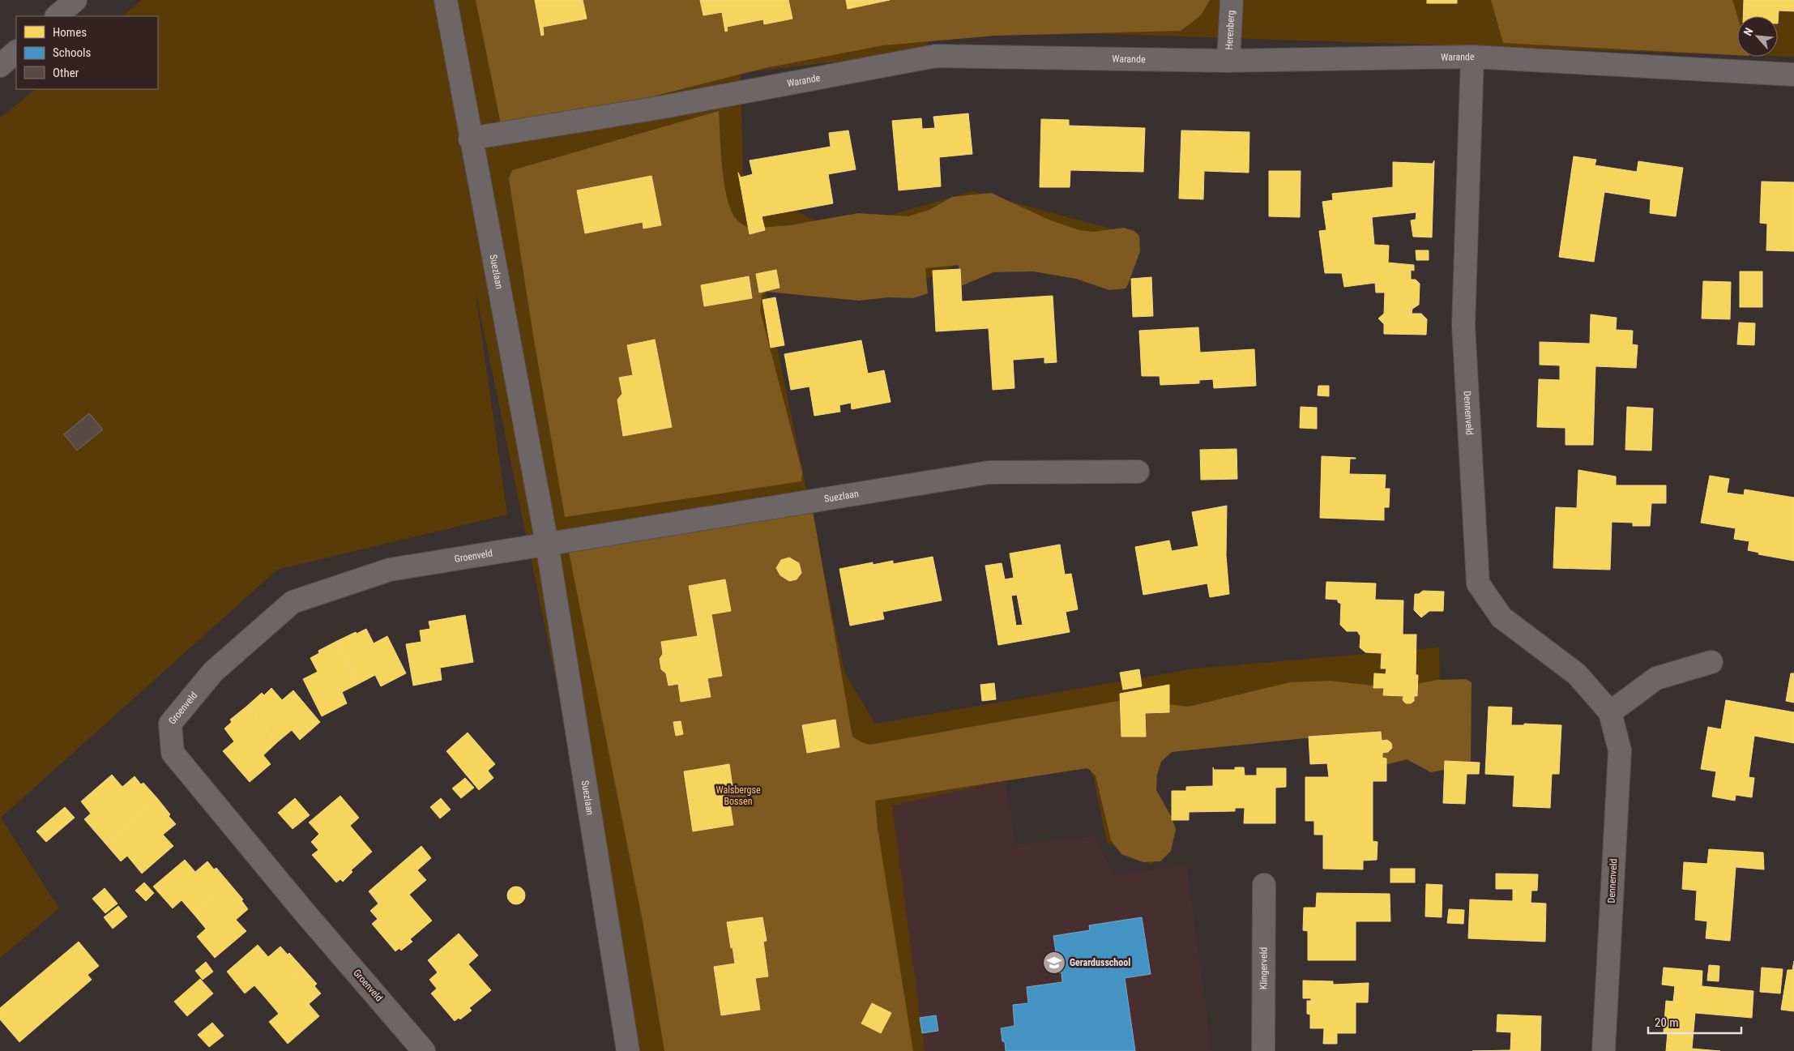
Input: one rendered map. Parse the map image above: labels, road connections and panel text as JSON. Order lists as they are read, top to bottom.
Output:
{
  "streets": {
    "street": [
      "Herenberg",
      "Warande",
      "Suezlaan",
      "Dennenveld",
      "Groenveld",
      "Klingerveld"
    ]
  },
  "crossings": [
    ["Herenberg", "Warande"],
    ["Warande", "Suezlaan"],
    ["Warande", "Dennenveld"],
    ["Suezlaan", "Groenveld"]
  ],
  "parks": ["Walsbergse Bossen"],
  "places": {
    "school or university": ["Gerardusschool"]
  },
  "legend": ["Homes", "Schools", "Other"],
  "scale_bar": "20 m",
  "north": "top left"
}
